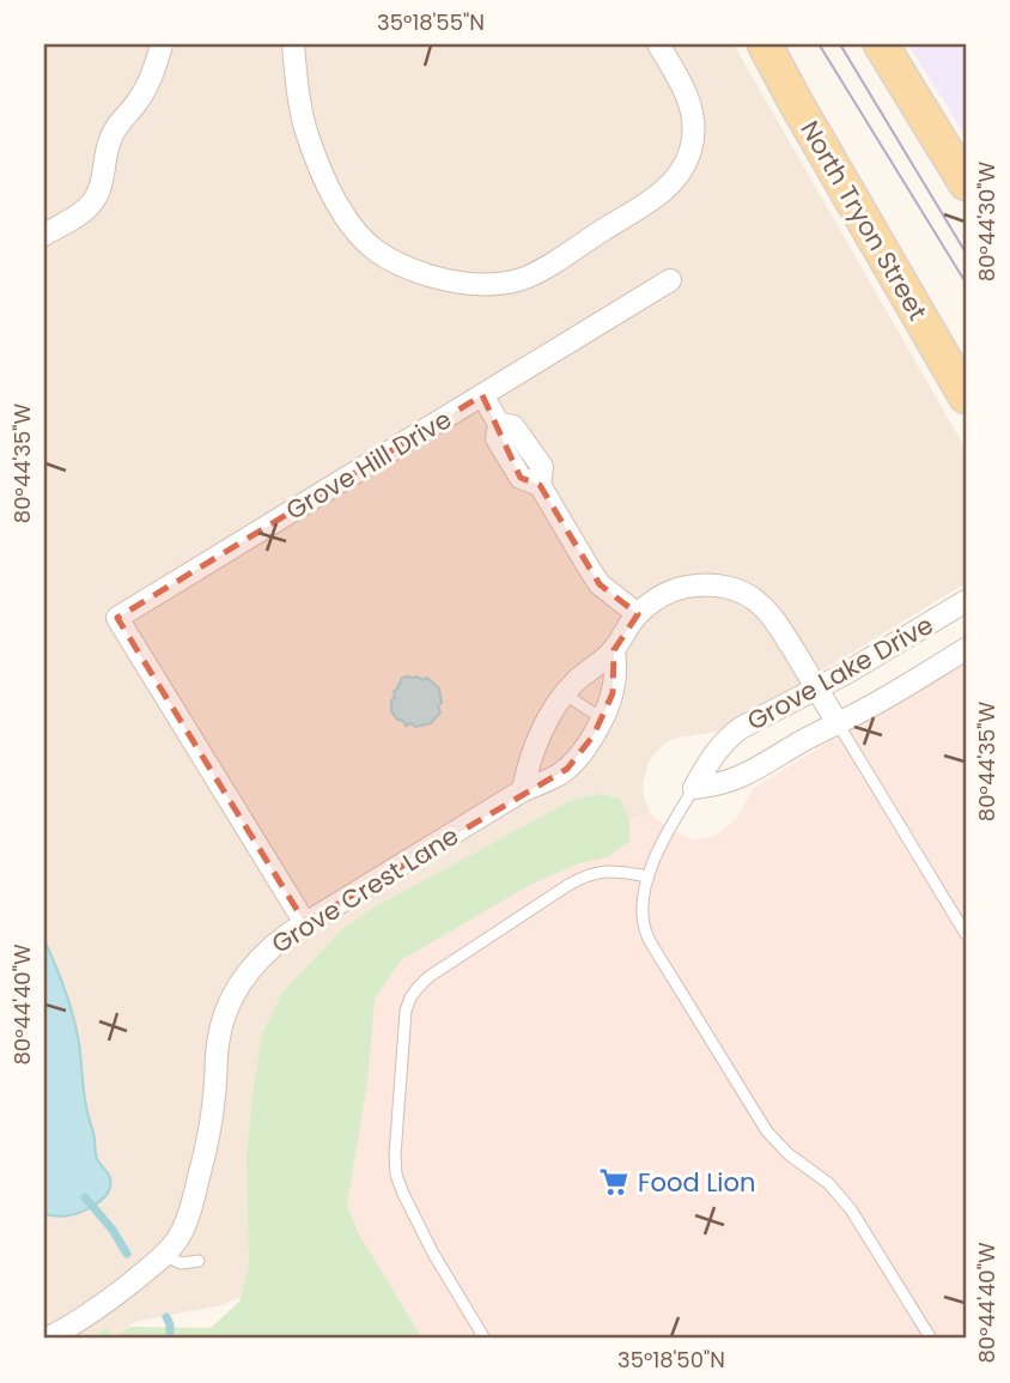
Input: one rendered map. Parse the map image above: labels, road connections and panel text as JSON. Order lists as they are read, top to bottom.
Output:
{
  "streets": {
    "main road": ["North Tryon Street"],
    "street": ["Grove Hill Drive", "Grove Lake Drive", "Grove Crest Lane"]
  },
  "crossings": [
    ["Grove Hill Drive", "Grove Crest Lane"]
  ],
  "places": {
    "supermarket": ["Food Lion"]
  },
  "coordinates": [
    "35°18'55\"N",
    "80°44'30\"W",
    "80°44'35\"W",
    "80°44'40\"W",
    "35°18'50\"N"
  ]
}
